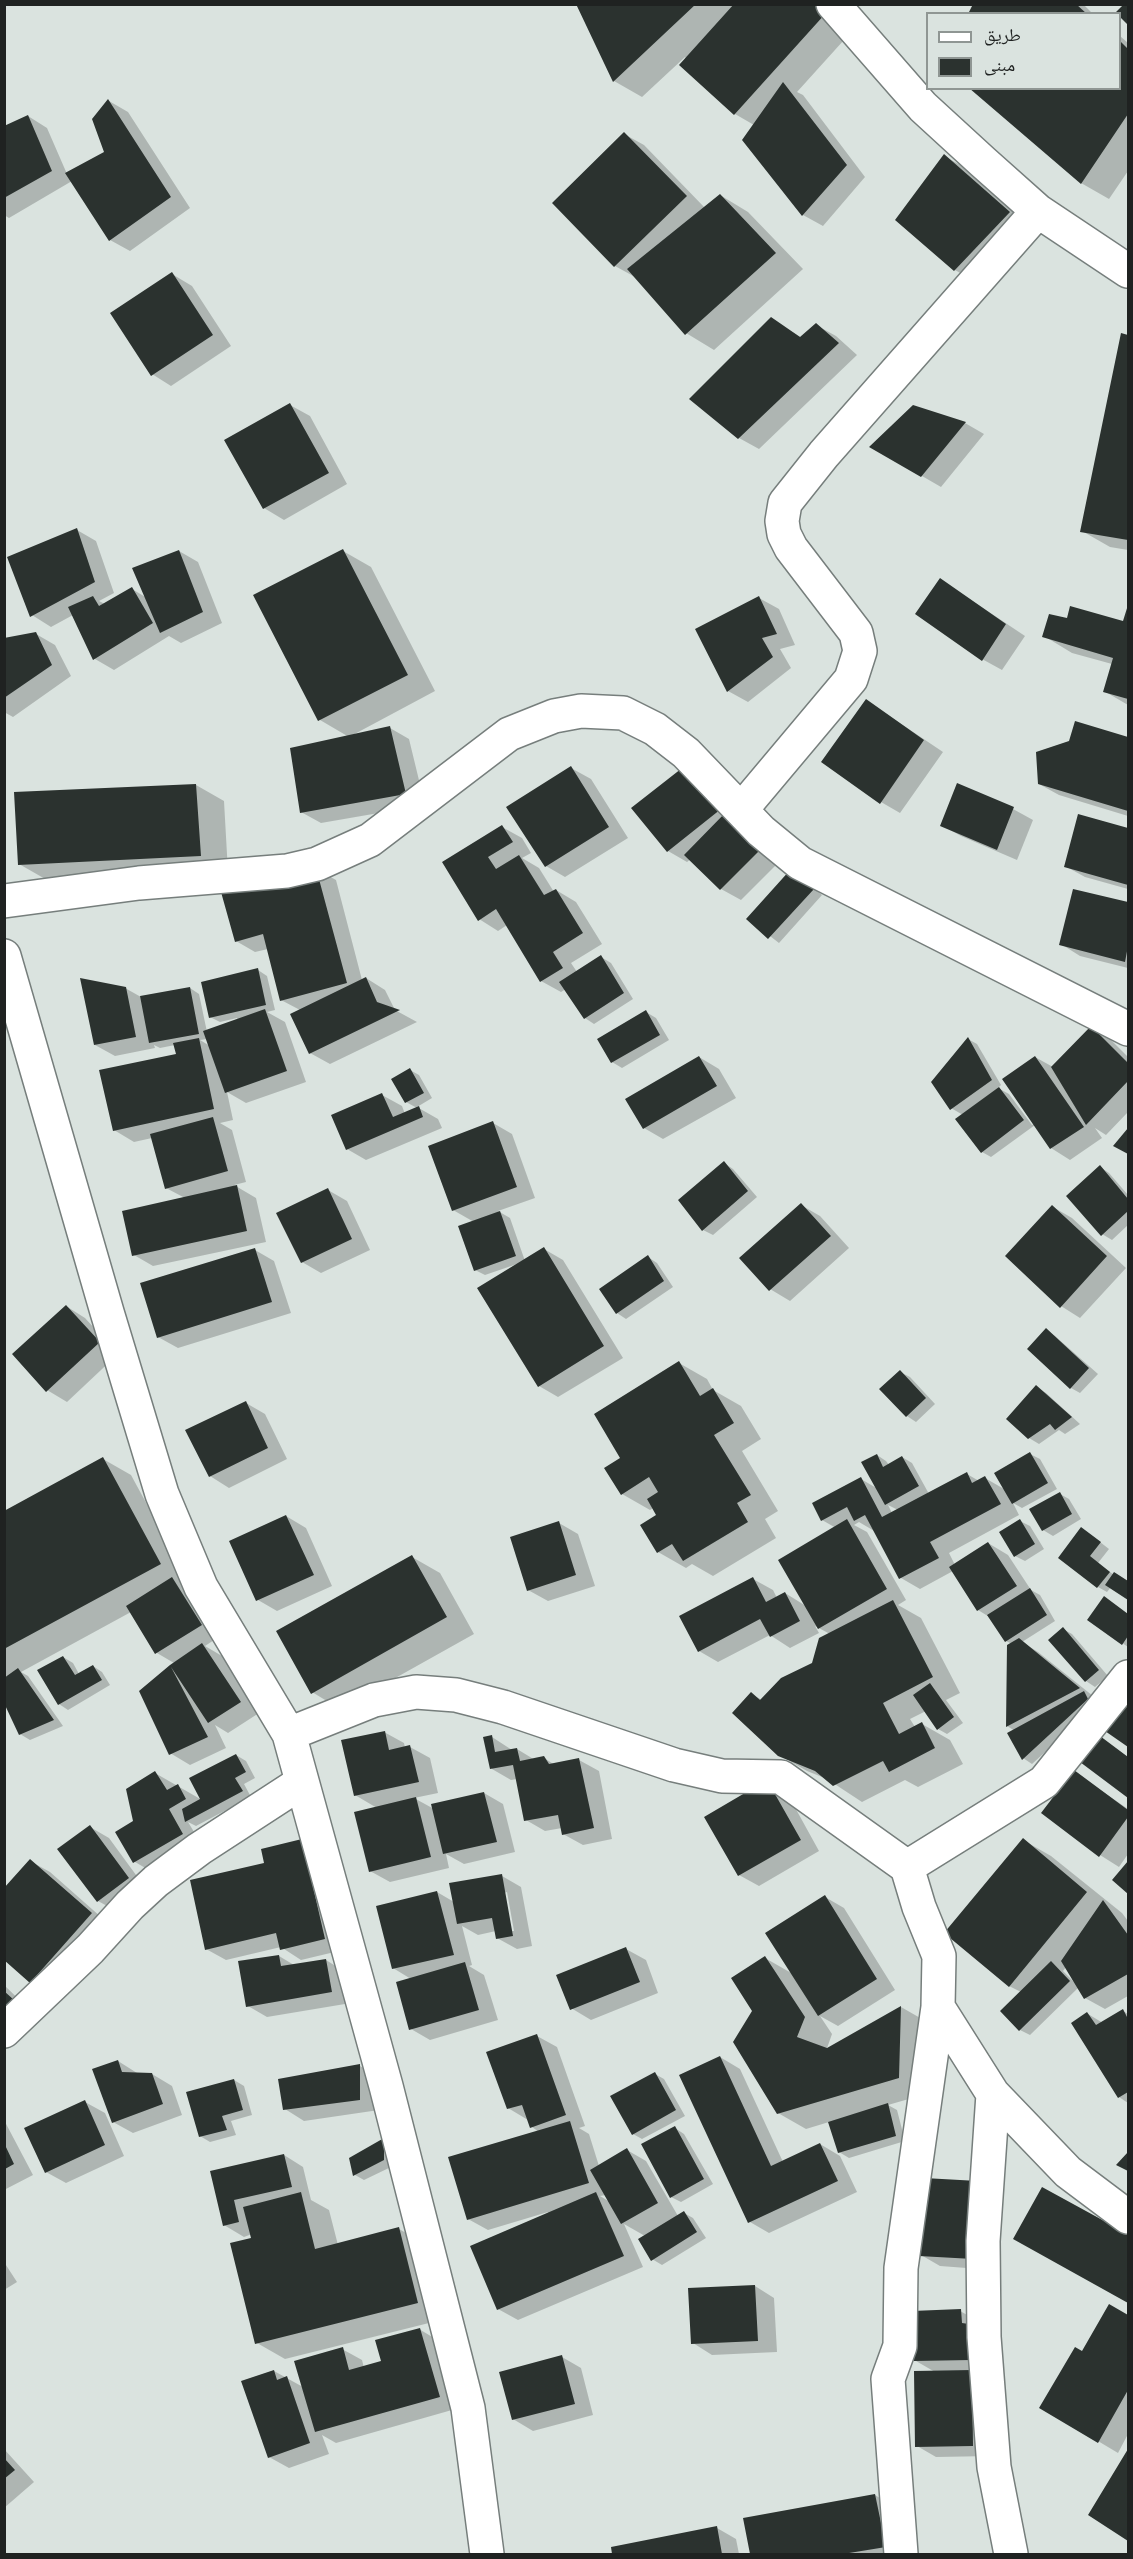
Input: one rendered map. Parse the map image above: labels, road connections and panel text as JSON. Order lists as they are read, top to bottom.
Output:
{
  "legend": ["طريق", "مبنى"]
}
